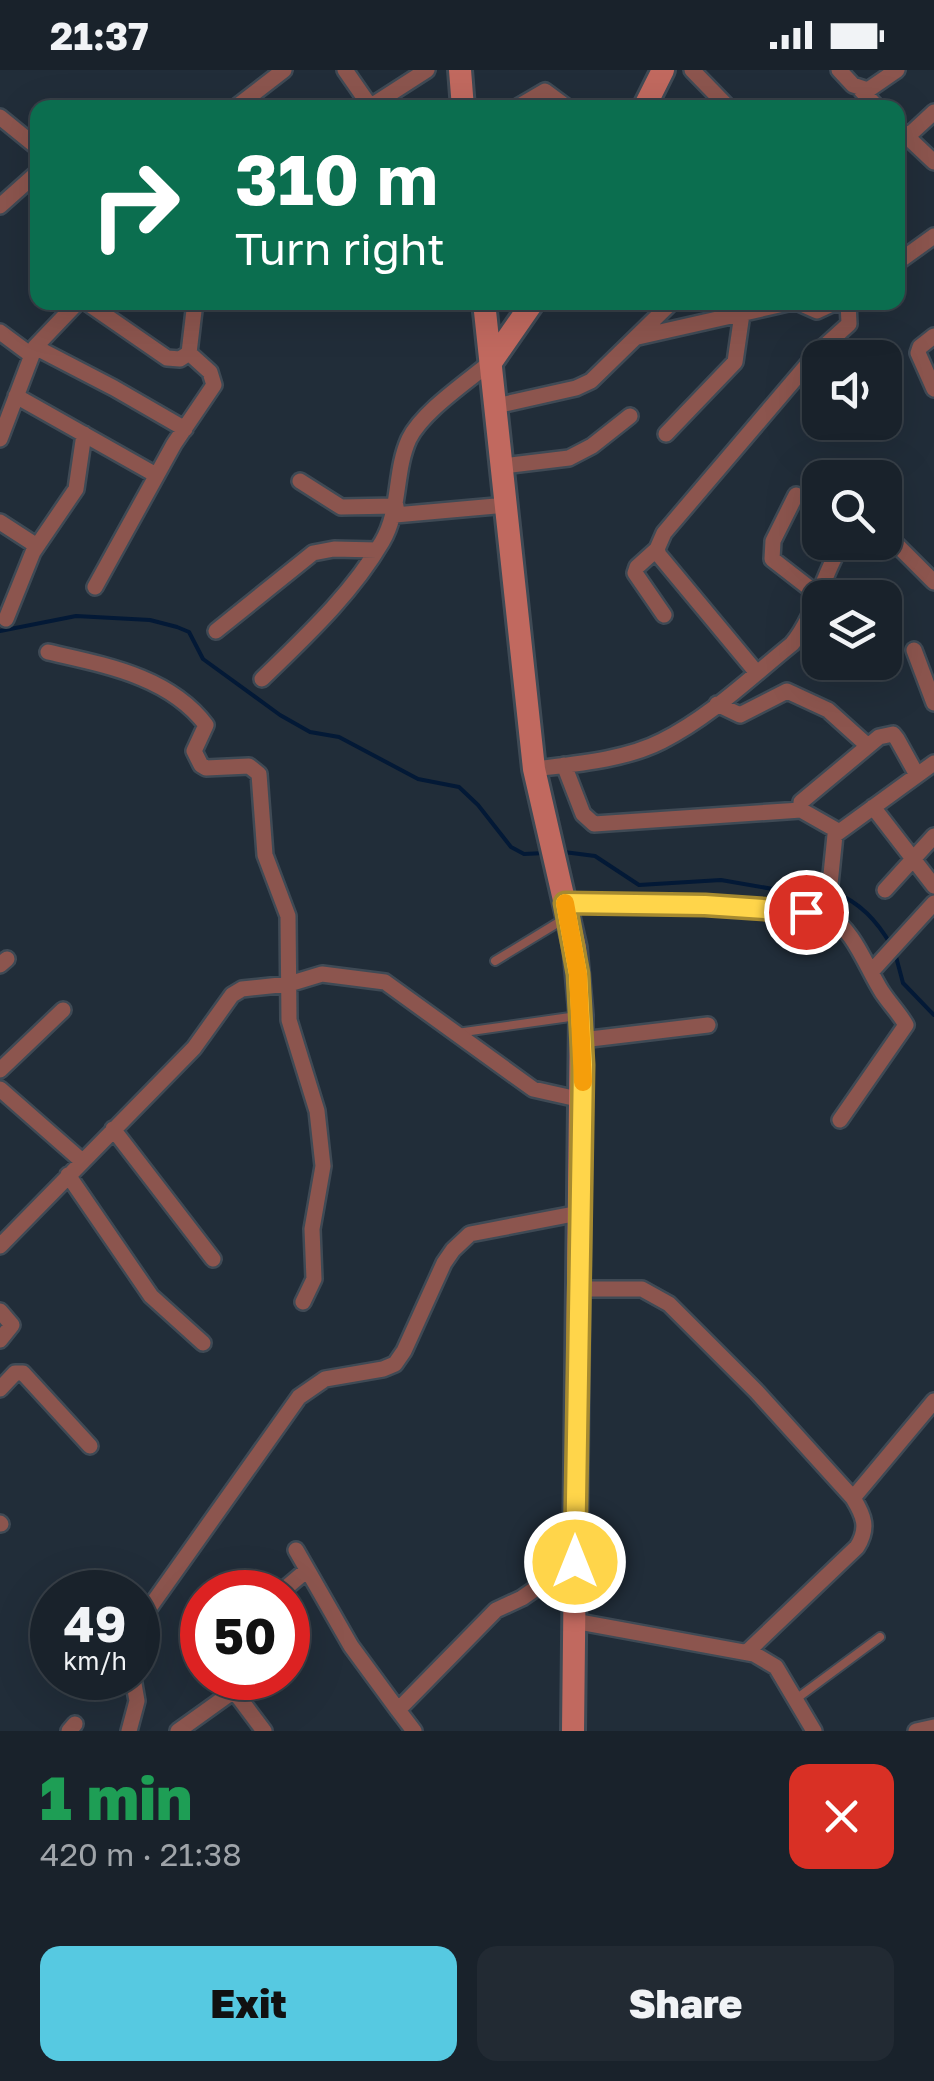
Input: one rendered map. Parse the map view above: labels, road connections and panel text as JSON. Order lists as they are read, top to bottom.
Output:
{
  "page": {
    "status": "21:37",
    "turn": ["310 m", "Turn right"],
    "speed": "49 km/h",
    "limit": "50",
    "heading": ["1 min", "420 m · 21:38"],
    "buttons": ["Exit", "Share"]
  }
}
